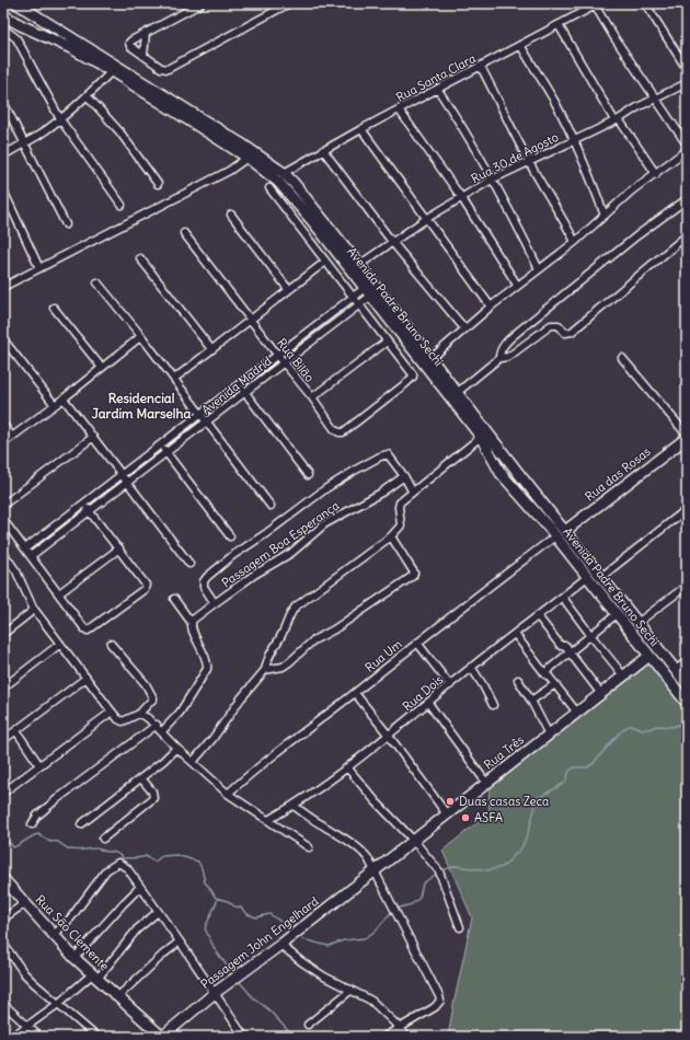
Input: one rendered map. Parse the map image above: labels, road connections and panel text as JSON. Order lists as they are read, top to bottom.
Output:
{
  "streets": {
    "main road": [
      "Avenida Padre Bruno Sechi",
      "Rua das Rosas",
      "Rua Três",
      "Rua São Clemente",
      "Passagem John Engelhard"
    ],
    "street": [
      "Rua Santa Clara",
      "Rua 30 de Agosto",
      "Rua Bilão",
      "Avenida Madrid",
      "Passagem Boa Esperança",
      "Rua Um",
      "Rua Dois"
    ]
  },
  "crossings": [
    ["Rua Santa Clara", "Avenida Padre Bruno Sechi"],
    ["Rua 30 de Agosto", "Avenida Padre Bruno Sechi"],
    ["Avenida Padre Bruno Sechi", "Avenida Madrid"],
    ["Avenida Padre Bruno Sechi", "Rua das Rosas"],
    ["Avenida Padre Bruno Sechi", "Rua Um"],
    ["Avenida Padre Bruno Sechi", "Rua Dois"],
    ["Avenida Padre Bruno Sechi", "Rua Três"],
    ["Rua Bilão", "Avenida Madrid"],
    ["Rua Três", "Passagem John Engelhard"],
    ["Rua São Clemente", "Passagem John Engelhard"]
  ],
  "districts": ["Residencial Jardim Marselha"],
  "places": ["Duas casas Zeca", "ASFA"]
}
